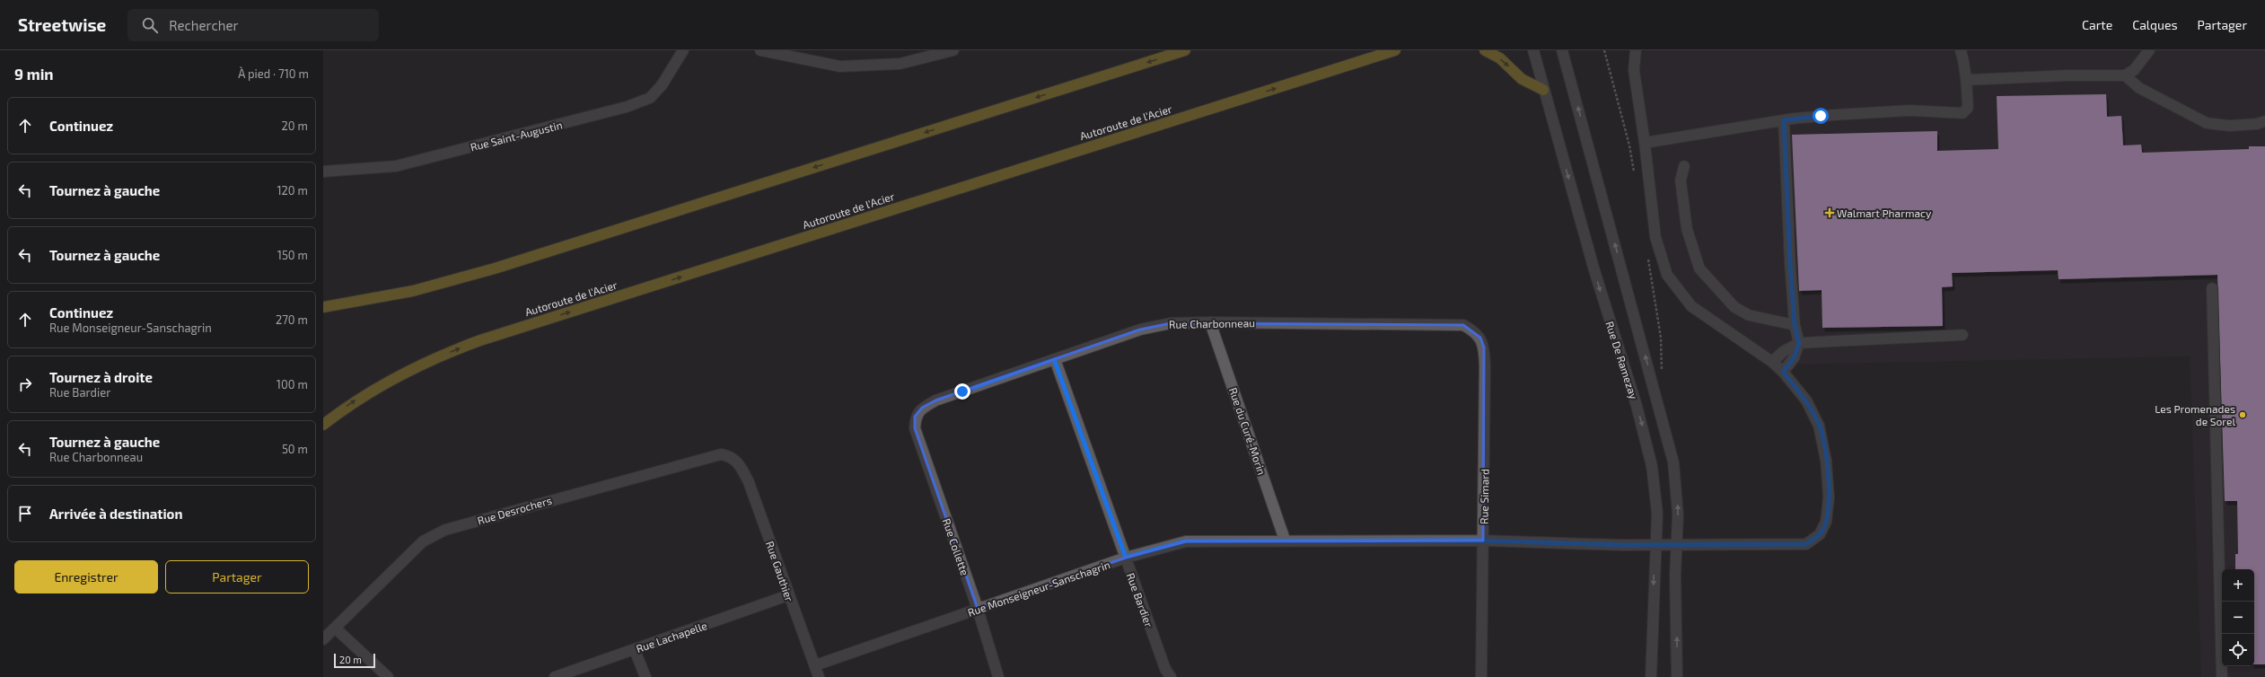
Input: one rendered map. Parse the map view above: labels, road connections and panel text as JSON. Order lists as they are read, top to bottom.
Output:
{
  "streets": {
    "highway": ["Autoroute de l'Acier"],
    "street": [
      "Rue Saint-Augustin",
      "Rue Charbonneau",
      "Rue De Ramezay",
      "Rue du Curé-Morin",
      "Rue Simard",
      "Rue Desrochers",
      "Rue Collette",
      "Rue Gauthier",
      "Rue Monseigneur-Sanschagrin",
      "Rue Bardier",
      "Rue Lachapelle"
    ]
  },
  "crossings": [
    ["Rue Charbonneau", "Rue du Curé-Morin"],
    ["Rue Charbonneau", "Rue Simard"],
    ["Rue Charbonneau", "Rue Collette"],
    ["Rue Charbonneau", "Rue Bardier"],
    ["Rue De Ramezay", "Rue Monseigneur-Sanschagrin"],
    ["Rue du Curé-Morin", "Rue Monseigneur-Sanschagrin"],
    ["Rue Simard", "Rue Monseigneur-Sanschagrin"],
    ["Rue Desrochers", "Rue Gauthier"],
    ["Rue Collette", "Rue Monseigneur-Sanschagrin"],
    ["Rue Gauthier", "Rue Monseigneur-Sanschagrin"],
    ["Rue Gauthier", "Rue Lachapelle"],
    ["Rue Monseigneur-Sanschagrin", "Rue Bardier"]
  ],
  "places": {
    "health": ["Walmart Pharmacy"],
    "other": ["Les Promenades de Sorel"]
  },
  "scale_bar": "20 m",
  "page": {
    "header": "Streetwise",
    "search": "Rechercher",
    "nav": ["Carte", "Calques", "Partager"],
    "heading": ["9 min", "À pied · 710 m"],
    "list": [
      ["Continuez", "20 m"],
      ["Tournez à gauche", "120 m"],
      ["Tournez à gauche", "150 m"],
      ["Continuez", "Rue Monseigneur-Sanschagrin", "270 m"],
      ["Tournez à droite", "Rue Bardier", "100 m"],
      ["Tournez à gauche", "Rue Charbonneau", "50 m"],
      "Arrivée à destination"
    ],
    "buttons": ["Enregistrer", "Partager"],
    "map_buttons": ["+", "−"],
    "scale": "20 m"
  }
}
